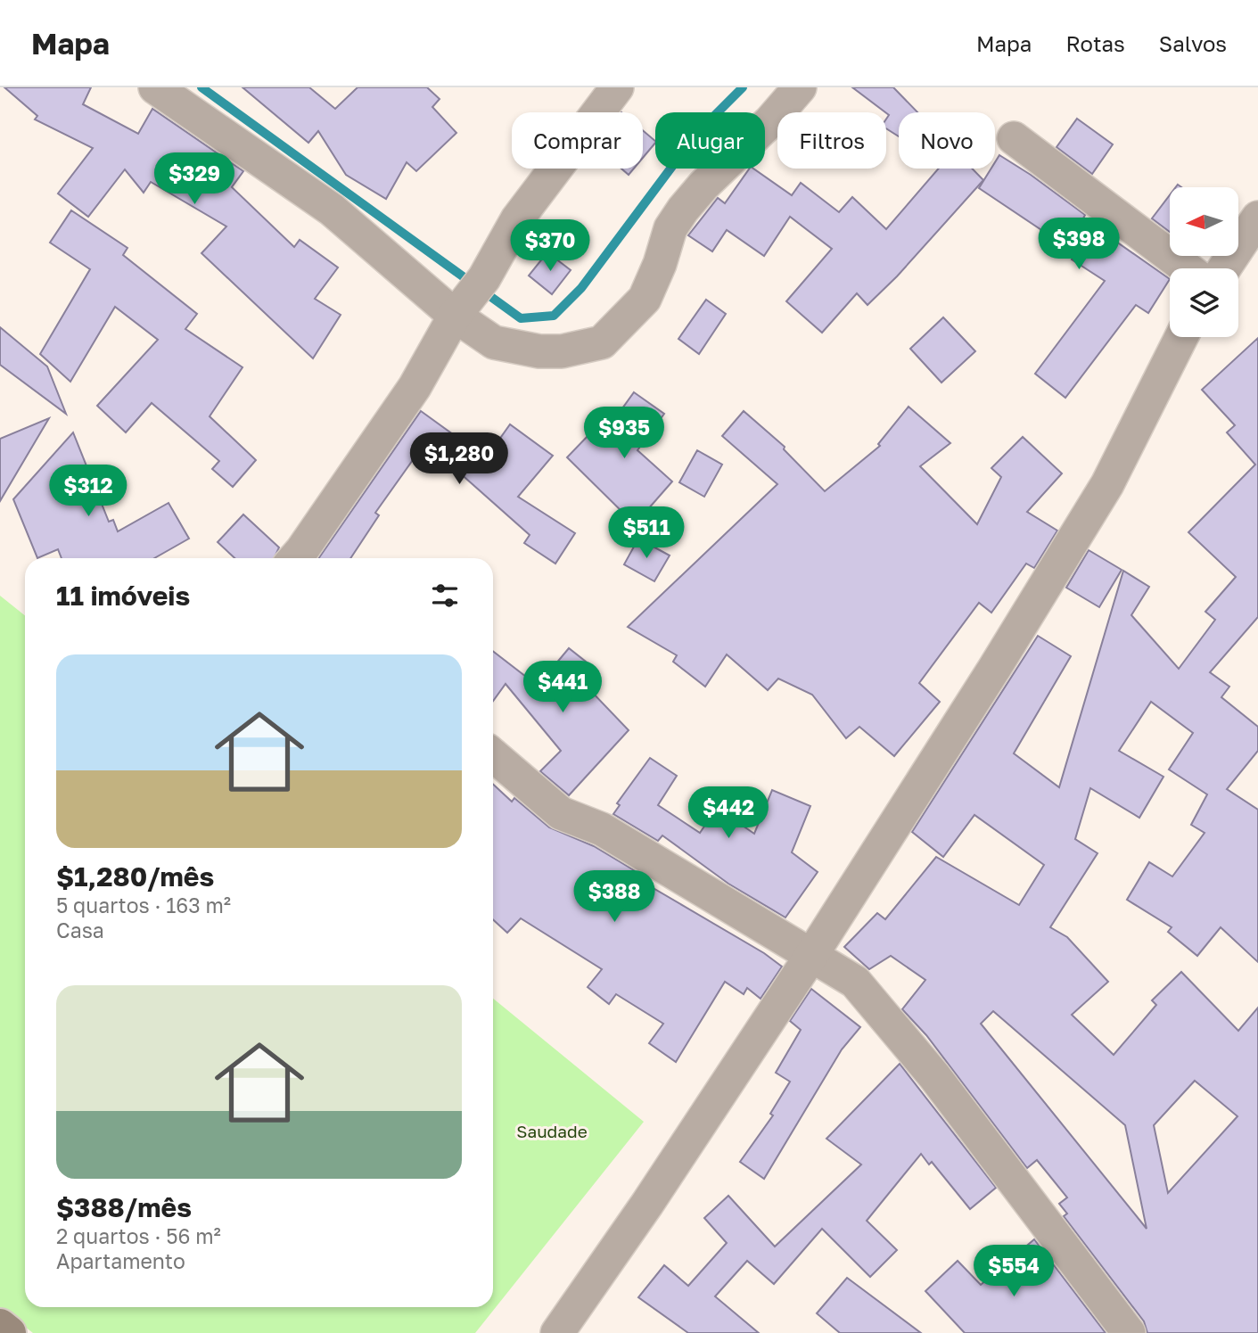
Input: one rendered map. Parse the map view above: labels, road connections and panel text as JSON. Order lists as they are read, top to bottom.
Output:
{
  "parks": ["Saudade"],
  "north": "left",
  "page": {
    "header": "Mapa",
    "nav": ["Mapa", "Rotas", "Salvos"],
    "chip": [
      "Comprar",
      "Alugar",
      "Filtros",
      "Novo"
    ],
    "price": [
      "$329",
      "$398",
      "$370",
      "$935",
      "$1,280",
      "$312",
      "$511",
      "$441",
      "$442",
      "$388",
      "$554"
    ],
    "heading": "11 imóveis",
    "list": [
      {
        "name": "$1,280/mês",
        "note": "5 quartos · 163 m² · Casa"
      },
      {
        "name": "$388/mês",
        "note": "2 quartos · 56 m² · Apartamento"
      }
    ]
  }
}
